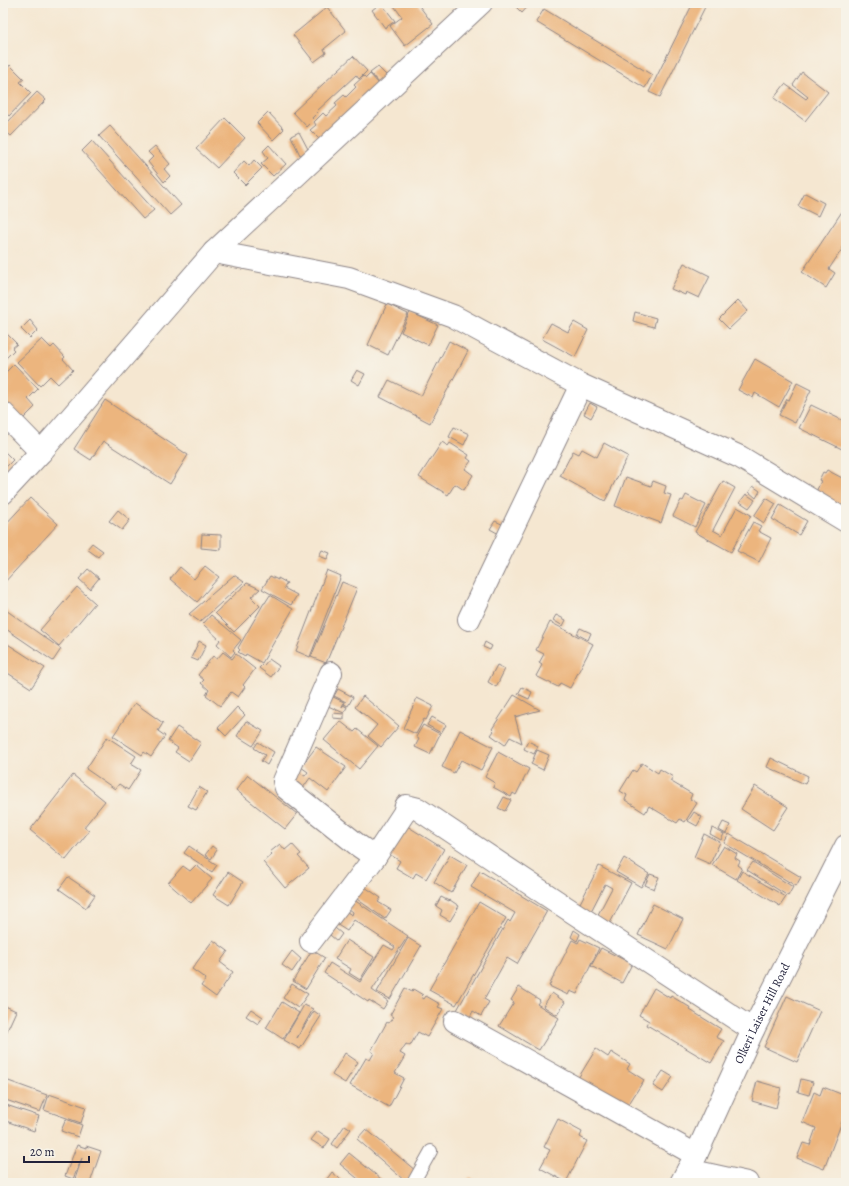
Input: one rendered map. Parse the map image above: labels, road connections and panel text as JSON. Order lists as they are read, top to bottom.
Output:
{
  "streets": {
    "street": ["Olkeri Laiser Hill Road"]
  },
  "scale_bar": "20 m"
}
